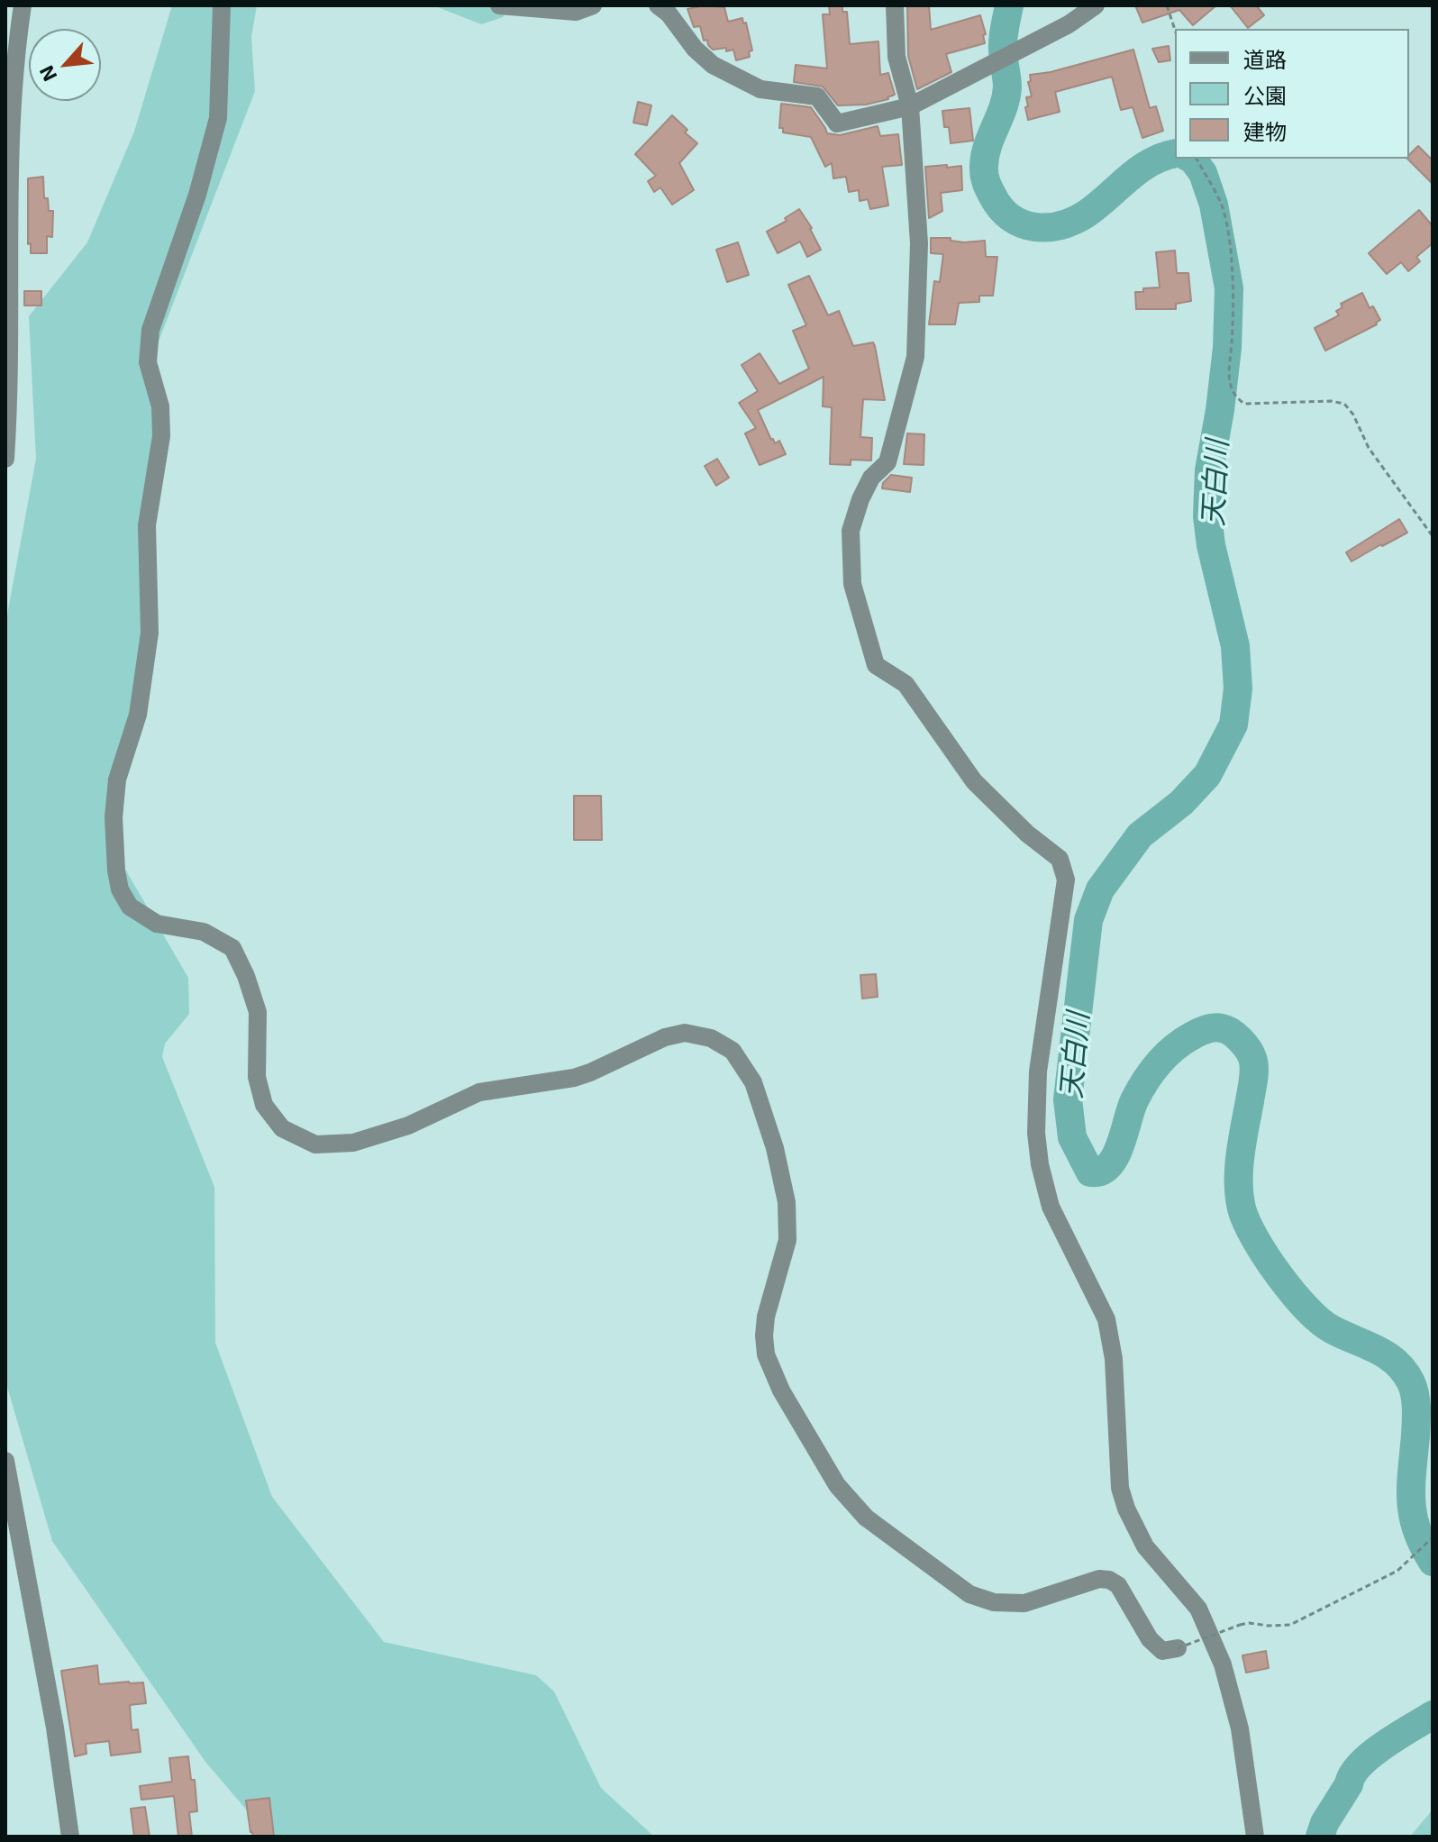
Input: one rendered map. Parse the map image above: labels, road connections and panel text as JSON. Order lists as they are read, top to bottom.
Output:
{
  "water": ["天白川"],
  "legend": ["道路", "公園", "建物"],
  "north": "bottom left"
}
